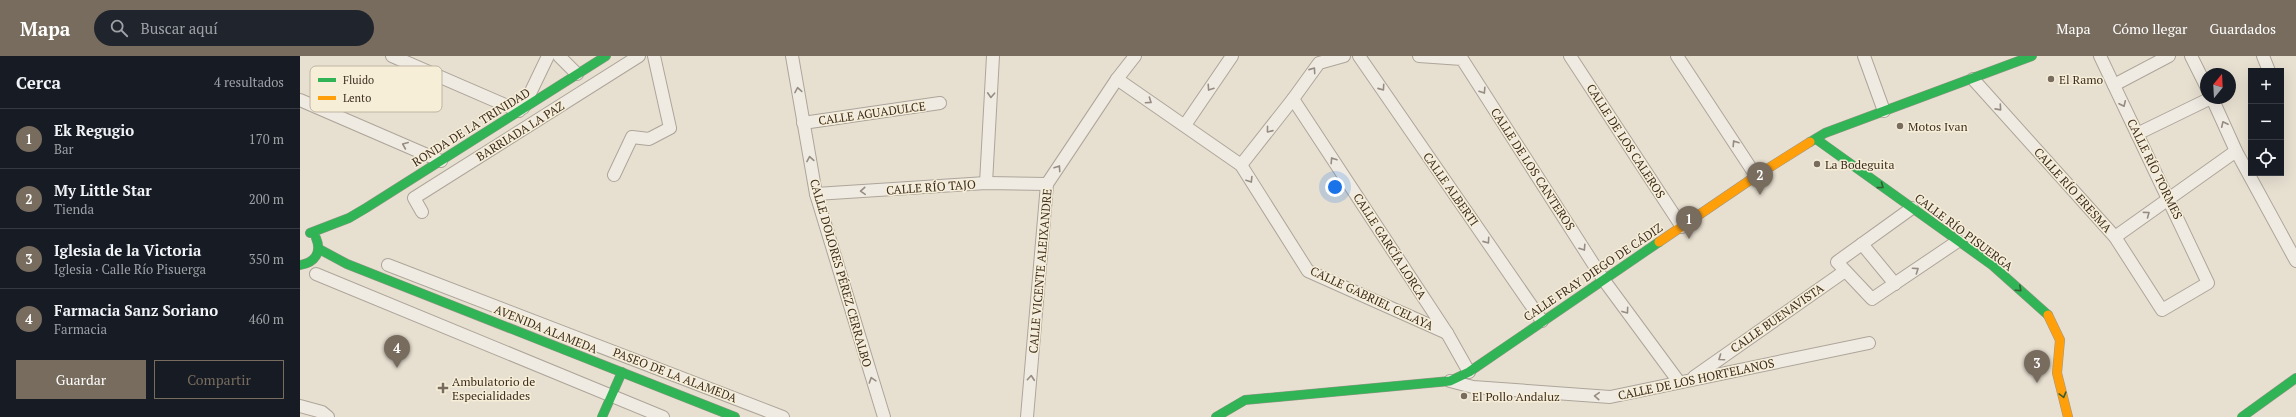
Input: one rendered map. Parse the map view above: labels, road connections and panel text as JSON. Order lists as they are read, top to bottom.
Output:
{
  "streets": {
    "street": [
      "CALLE AGUADULCE",
      "RONDA DE LA TRINIDAD",
      "BARRIADA LA PAZ",
      "CALLE DE LOS CALEROS",
      "CALLE DE LOS CANTEROS",
      "CALLE RÍO TORMES",
      "CALLE RÍO TAJO",
      "CALLE ALBERTI",
      "CALLE RÍO ERESMA",
      "CALLE RÍO PISUERGA",
      "CALLE GARCÍA LORCA",
      "CALLE VICENTE ALEIXANDRE",
      "CALLE FRAY DIEGO DE CÁDIZ",
      "CALLE DOLORES PÉREZ CERRALBO",
      "CALLE GABRIEL CELAYA",
      "CALLE BUENAVISTA",
      "AVENIDA ALAMEDA",
      "PASEO DE LA ALAMEDA",
      "CALLE DE LOS HORTELANOS"
    ]
  },
  "crossings": [
    ["CALLE AGUADULCE", "CALLE DOLORES PÉREZ CERRALBO"],
    ["RONDA DE LA TRINIDAD", "AVENIDA ALAMEDA"],
    ["CALLE DE LOS CALEROS", "CALLE FRAY DIEGO DE CÁDIZ"],
    ["CALLE DE LOS CANTEROS", "CALLE FRAY DIEGO DE CÁDIZ"],
    ["CALLE DE LOS CANTEROS", "CALLE BUENAVISTA"],
    ["CALLE DE LOS CANTEROS", "CALLE DE LOS HORTELANOS"],
    ["CALLE RÍO TORMES", "CALLE RÍO ERESMA"],
    ["CALLE RÍO TAJO", "CALLE VICENTE ALEIXANDRE"],
    ["CALLE RÍO TAJO", "CALLE DOLORES PÉREZ CERRALBO"],
    ["CALLE ALBERTI", "CALLE FRAY DIEGO DE CÁDIZ"],
    ["CALLE RÍO ERESMA", "CALLE FRAY DIEGO DE CÁDIZ"],
    ["CALLE RÍO PISUERGA", "CALLE FRAY DIEGO DE CÁDIZ"],
    ["CALLE GARCÍA LORCA", "CALLE FRAY DIEGO DE CÁDIZ"],
    ["CALLE GARCÍA LORCA", "CALLE GABRIEL CELAYA"],
    ["CALLE VICENTE ALEIXANDRE", "CALLE GABRIEL CELAYA"],
    ["CALLE FRAY DIEGO DE CÁDIZ", "CALLE DE LOS HORTELANOS"],
    ["CALLE BUENAVISTA", "CALLE DE LOS HORTELANOS"]
  ],
  "one_way": [
    "CALLE DE LOS CANTEROS",
    "CALLE RÍO TAJO",
    "CALLE ALBERTI",
    "CALLE RÍO ERESMA",
    "CALLE RÍO PISUERGA",
    "CALLE GARCÍA LORCA",
    "CALLE VICENTE ALEIXANDRE",
    "CALLE DOLORES PÉREZ CERRALBO",
    "CALLE GABRIEL CELAYA",
    "CALLE BUENAVISTA",
    "CALLE DE LOS HORTELANOS"
  ],
  "places": {
    "other": [
      "El Ramo",
      "Motos Ivan",
      "La Bodeguita",
      "El Pollo Andaluz"
    ],
    "health": ["Ambulatorio de Especialidades"]
  },
  "legend": ["Fluido", "Lento"],
  "north": "top",
  "page": {
    "header": "Mapa",
    "search": "Buscar aquí",
    "nav": ["Mapa", "Cómo llegar", "Guardados"],
    "heading": ["Cerca", "4 resultados"],
    "map_buttons": ["+", "−"],
    "list": [
      {
        "mark": "1",
        "name": "Ek Regugio",
        "note": "Bar",
        "value": "170 m"
      },
      {
        "mark": "2",
        "name": "My Little Star",
        "note": "Tienda",
        "value": "200 m"
      },
      {
        "mark": "3",
        "name": "Iglesia de la Victoria",
        "note": "Iglesia · Calle Río Pisuerga",
        "value": "350 m"
      },
      {
        "mark": "4",
        "name": "Farmacia Sanz Soriano",
        "note": "Farmacia",
        "value": "460 m"
      }
    ],
    "pins": [
      "2",
      "1",
      "4",
      "3"
    ],
    "buttons": ["Guardar", "Compartir"]
  }
}
